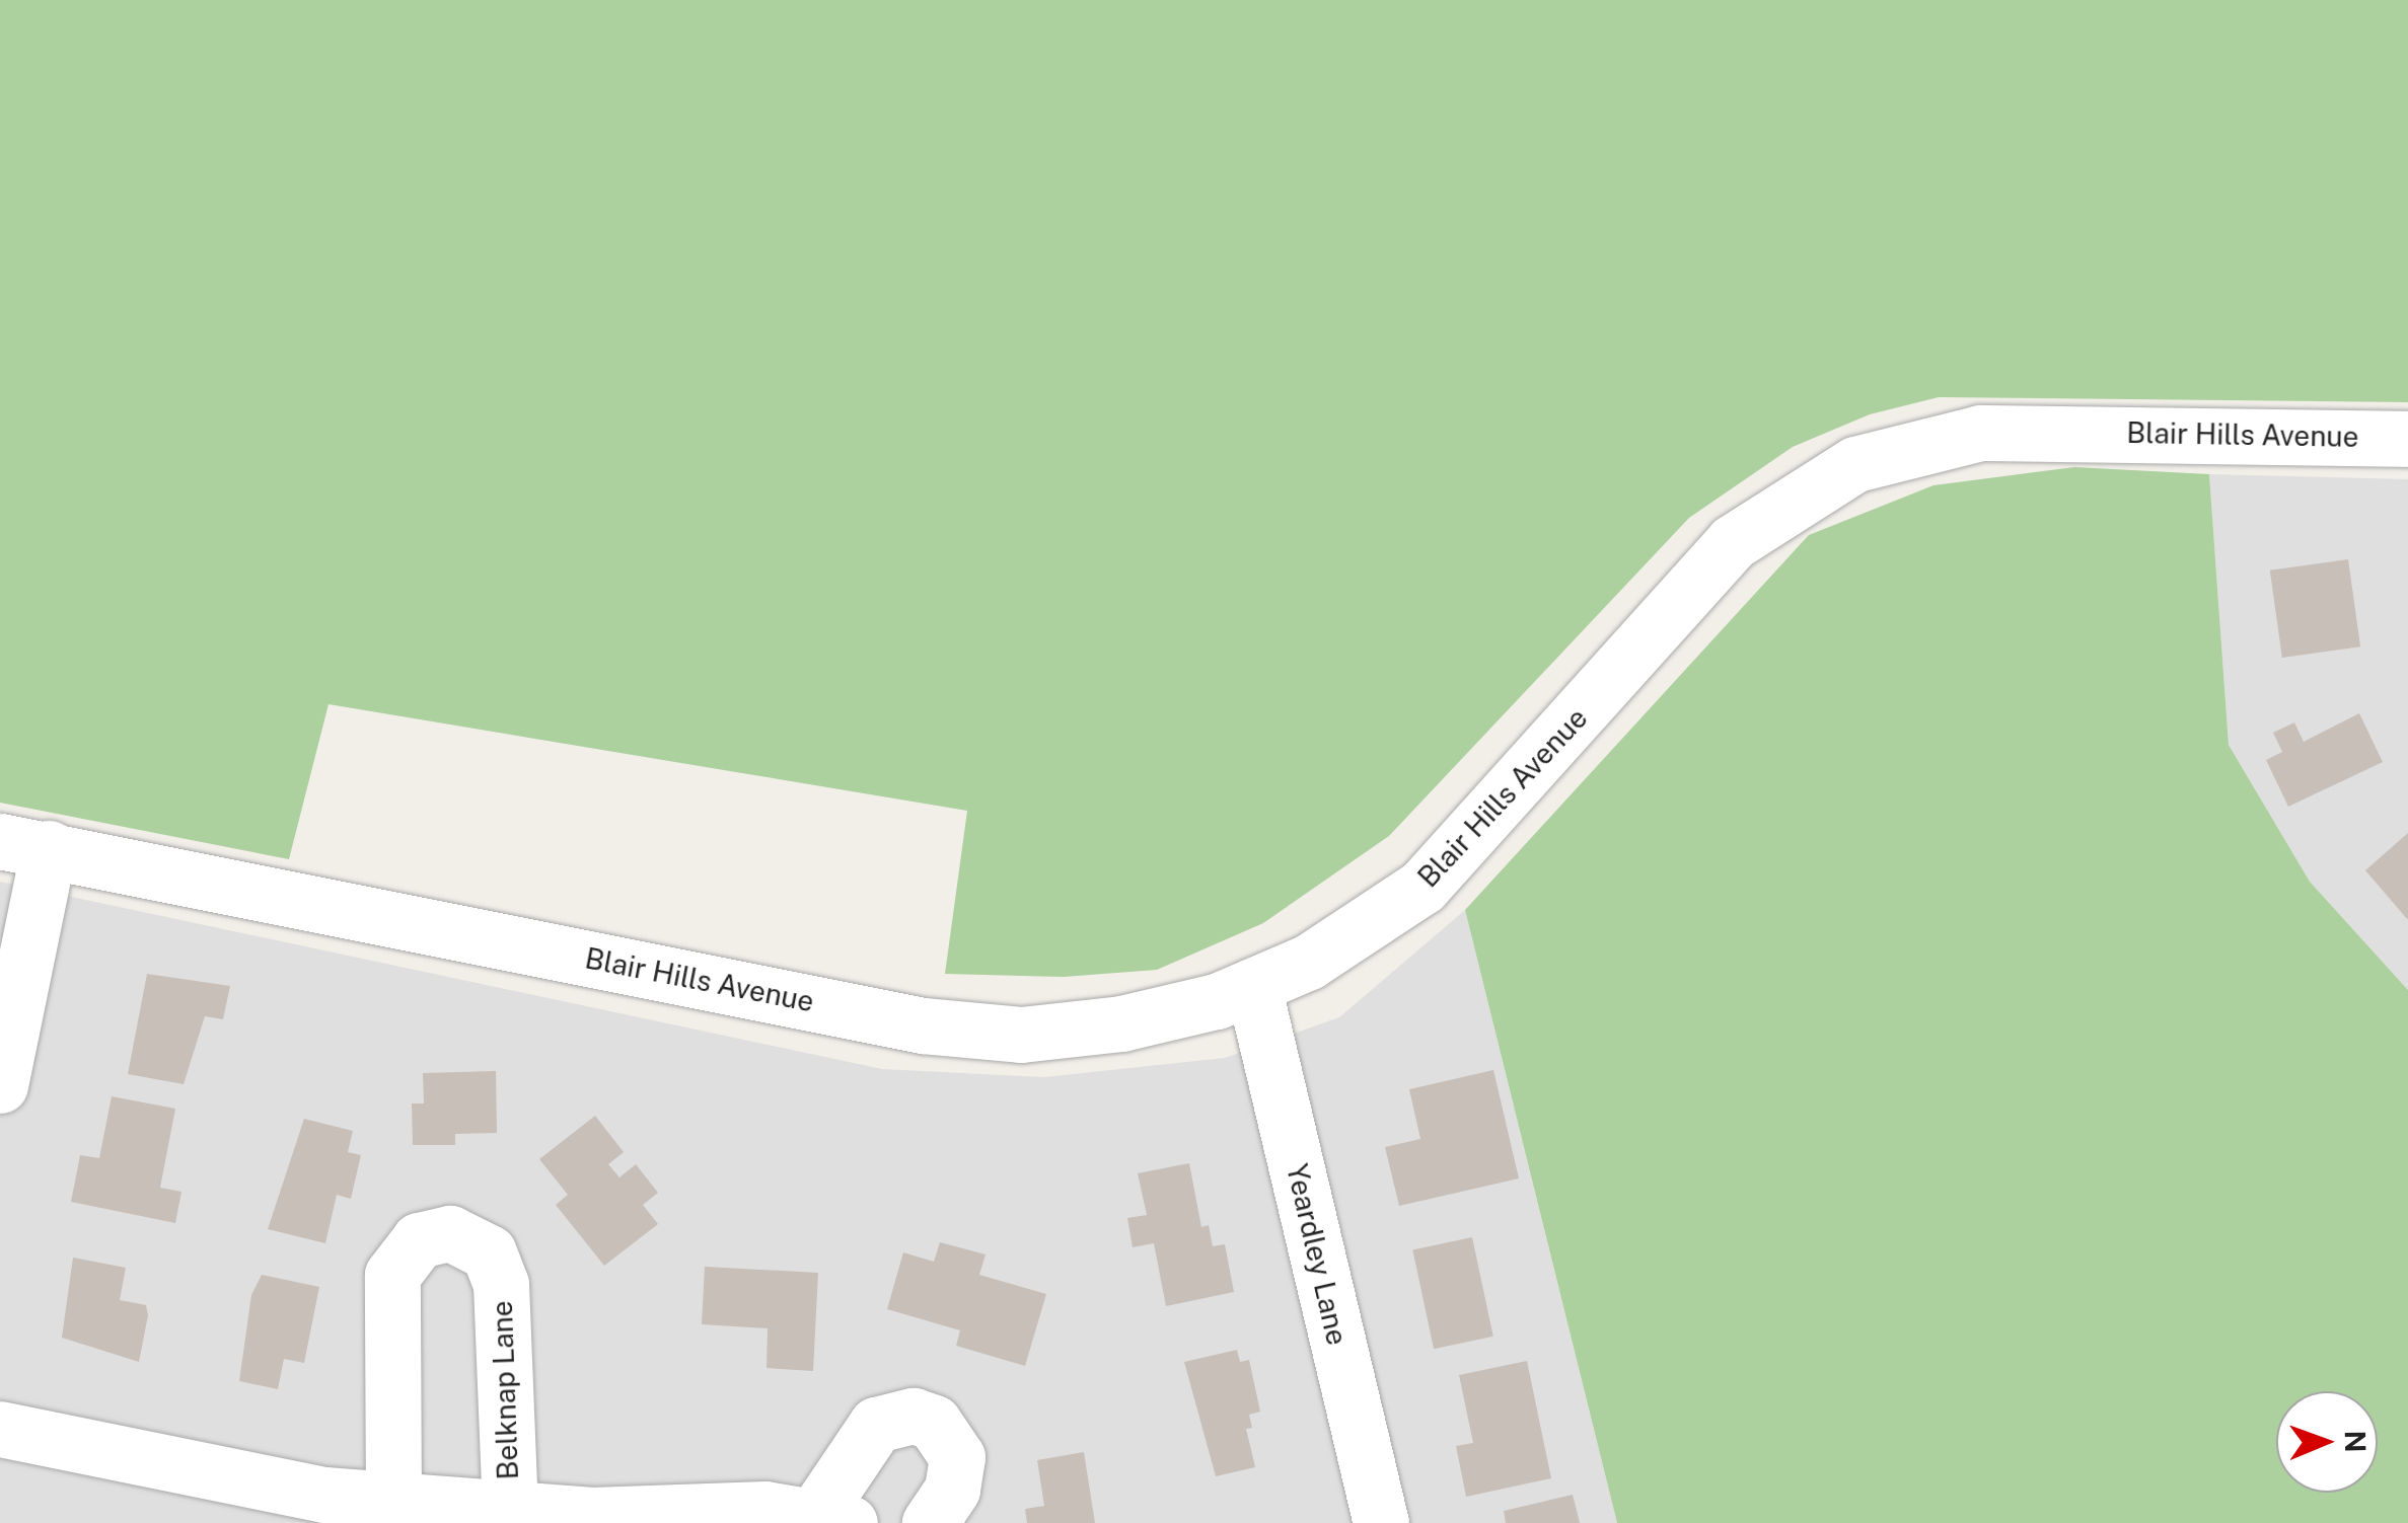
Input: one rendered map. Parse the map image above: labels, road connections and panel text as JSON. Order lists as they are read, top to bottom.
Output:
{
  "streets": {
    "street": ["Blair Hills Avenue", "Yeardley Lane", "Belknap Lane"]
  },
  "crossings": [
    ["Blair Hills Avenue", "Yeardley Lane"]
  ],
  "north": "right"
}
